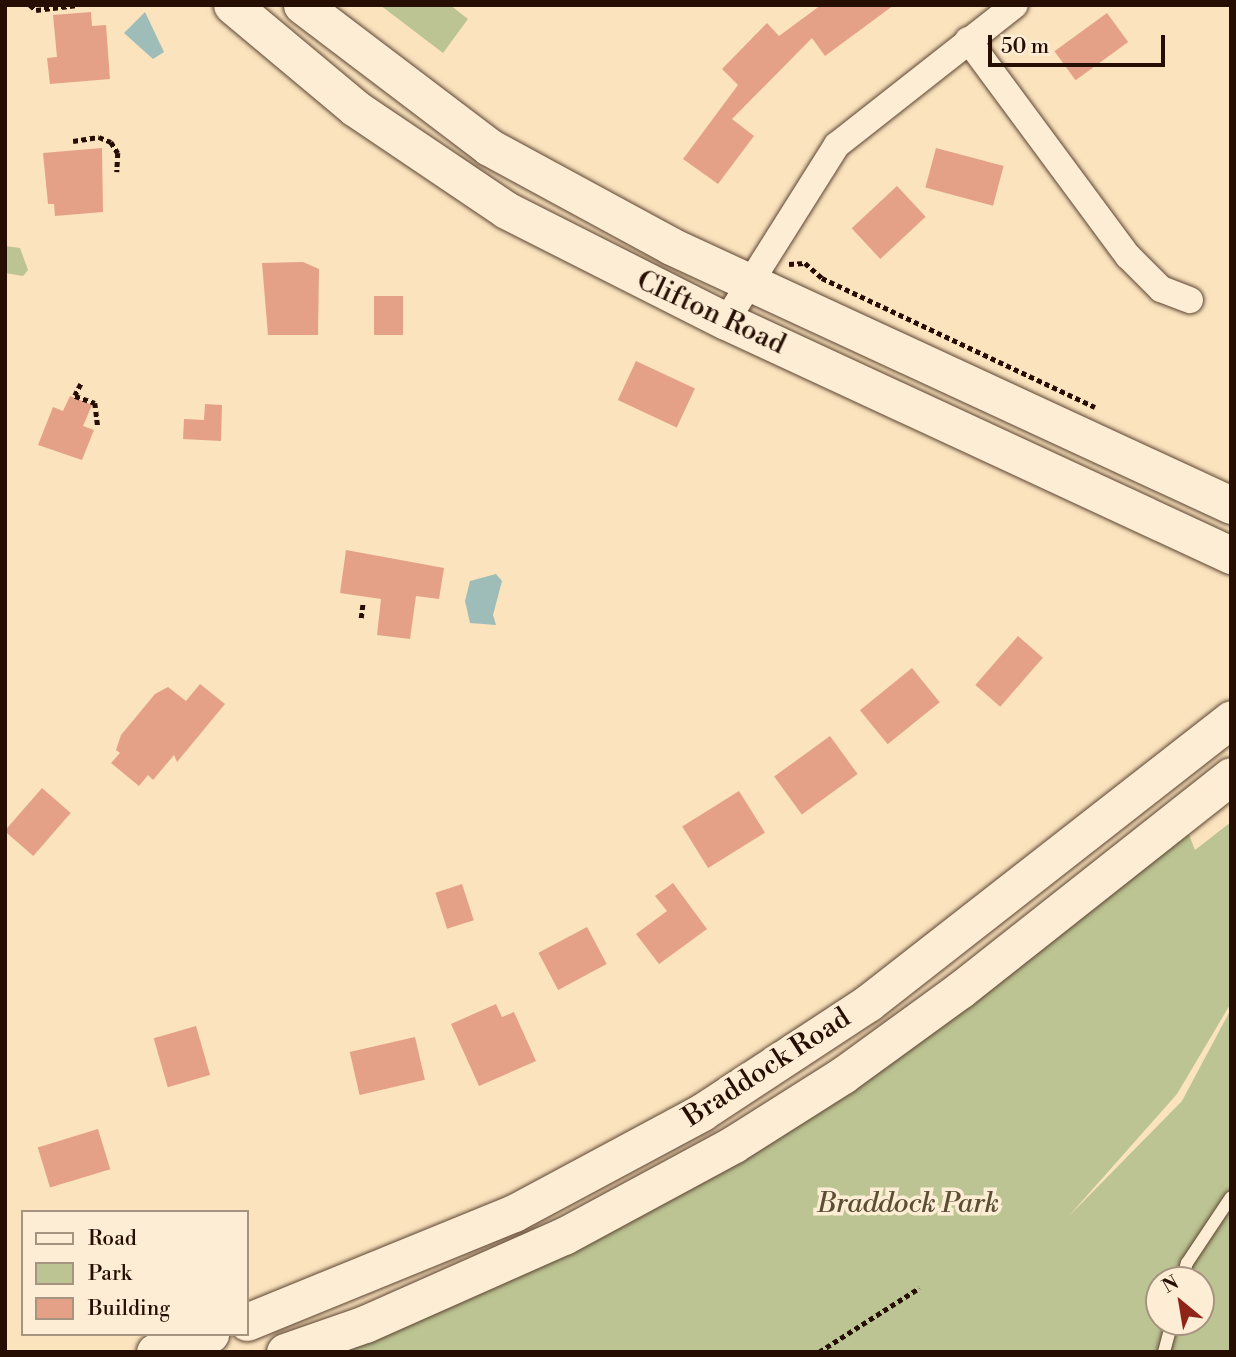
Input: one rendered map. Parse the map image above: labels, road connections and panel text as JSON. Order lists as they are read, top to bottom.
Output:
{
  "streets": {
    "main road": ["Clifton Road", "Braddock Road"]
  },
  "parks": ["Braddock Park"],
  "legend": ["Road", "Park", "Building"],
  "scale_bar": "50 m",
  "north": "top left"
}
